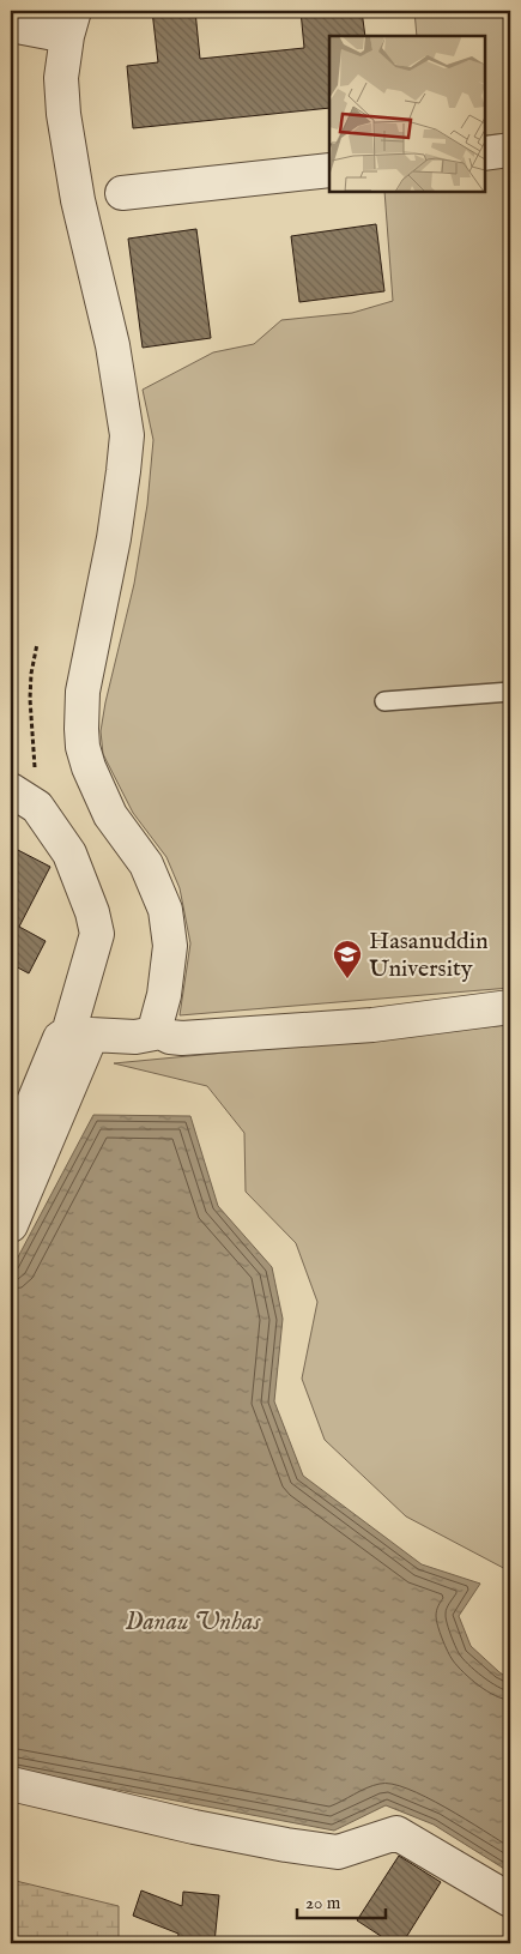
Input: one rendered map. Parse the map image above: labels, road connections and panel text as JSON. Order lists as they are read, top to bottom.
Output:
{
  "water": ["Danau Unhas"],
  "places": {
    "school or university": ["Hasanuddin University"]
  },
  "scale_bar": "20 m"
}
